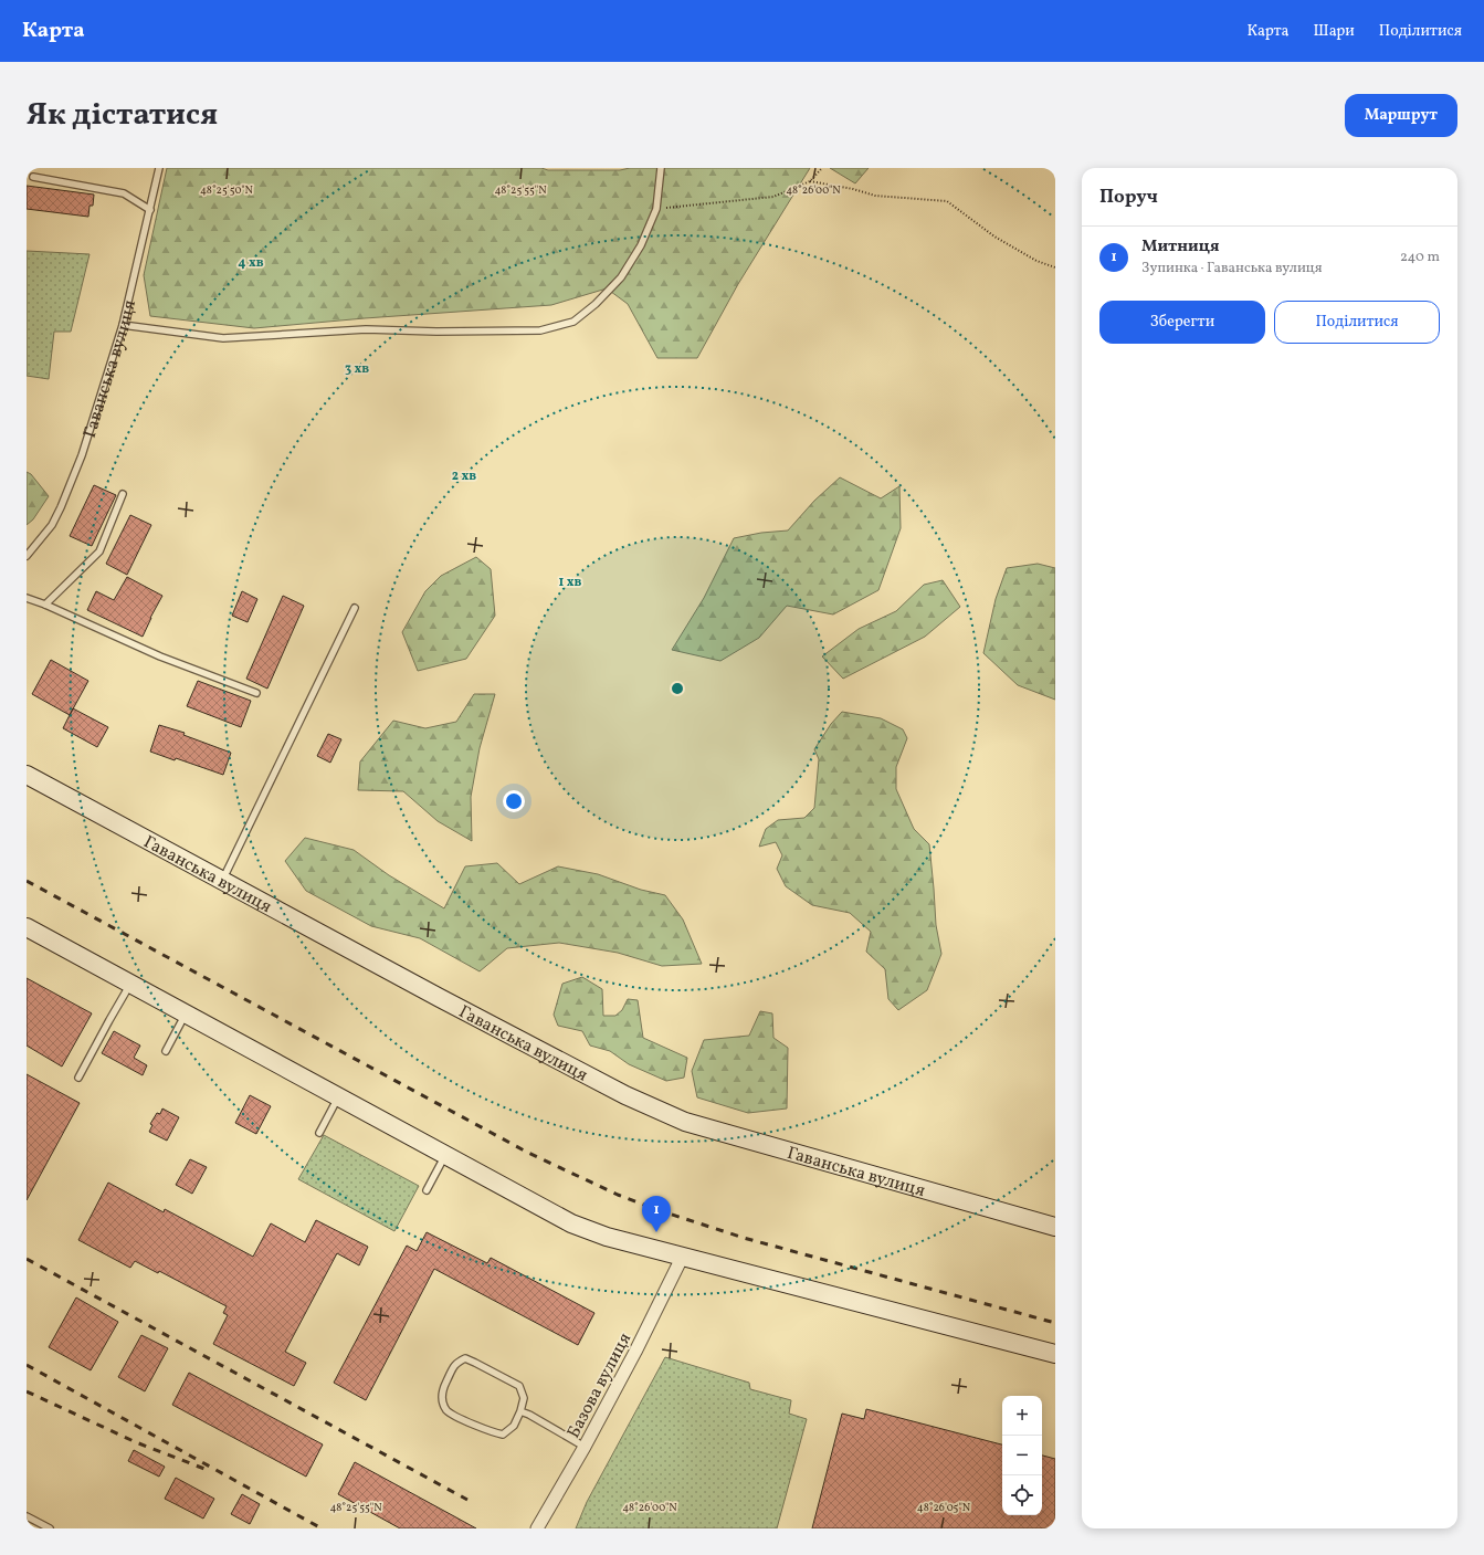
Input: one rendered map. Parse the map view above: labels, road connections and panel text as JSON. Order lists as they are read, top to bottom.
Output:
{
  "streets": {
    "main road": ["Гаванська вулиця"],
    "street": ["Базова вулиця"]
  },
  "page": {
    "header": "Карта",
    "nav": ["Карта", "Шари", "Поділитися"],
    "title": "Як дістатися",
    "buttons": [
      "Маршрут",
      ["Зберегти", "Поділитися"]
    ],
    "heading": "Поруч",
    "list": [
      {
        "mark": "1",
        "name": "Митниця",
        "note": "Зупинка · Гаванська вулиця",
        "value": "240 m"
      }
    ],
    "pins": "1",
    "map_buttons": ["+", "−"]
  },
  "coordinates": [
    "48°25'50\"N",
    "48°25'55\"N",
    "48°26'00\"N",
    "48°26'05\"N"
  ],
  "rings": [
    "4 хв",
    "3 хв",
    "2 хв",
    "1 хв"
  ]
}
